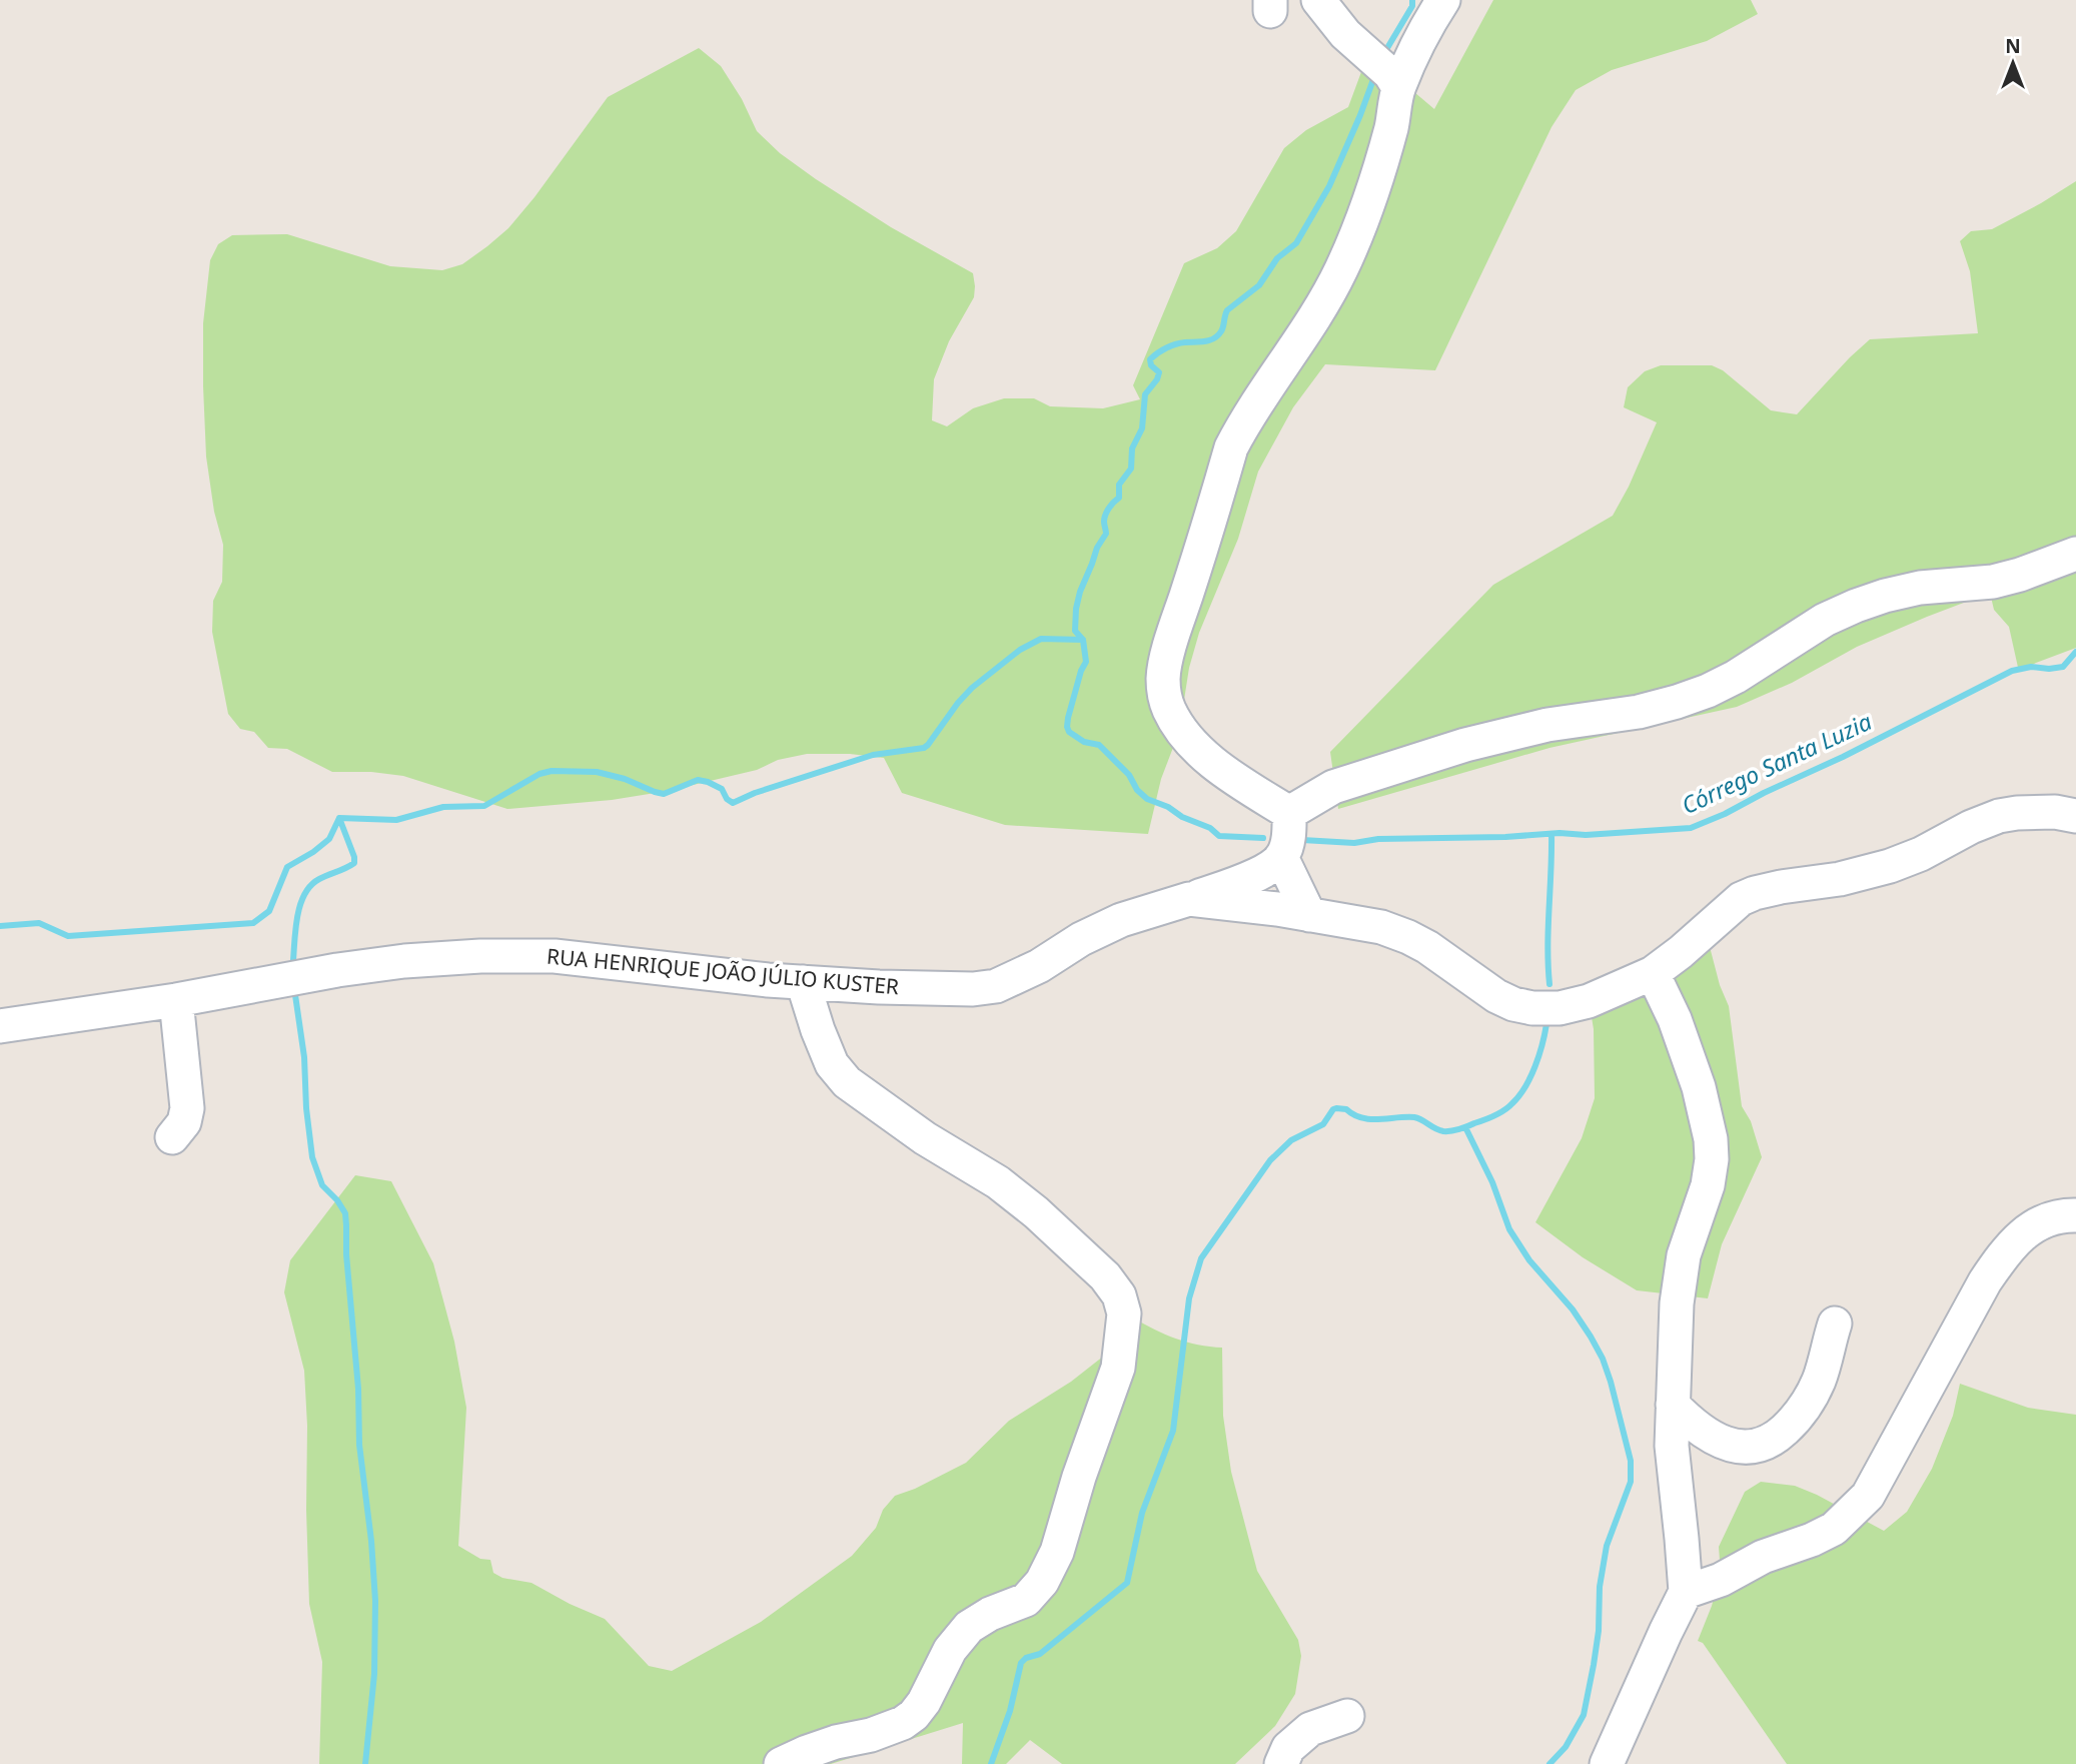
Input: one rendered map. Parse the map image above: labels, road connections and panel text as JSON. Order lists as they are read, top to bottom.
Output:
{
  "streets": {
    "street": ["RUA HENRIQUE JOÃO JÚLIO KUSTER"]
  },
  "water": ["Córrego Santa Luzia"],
  "north": "top"
}
